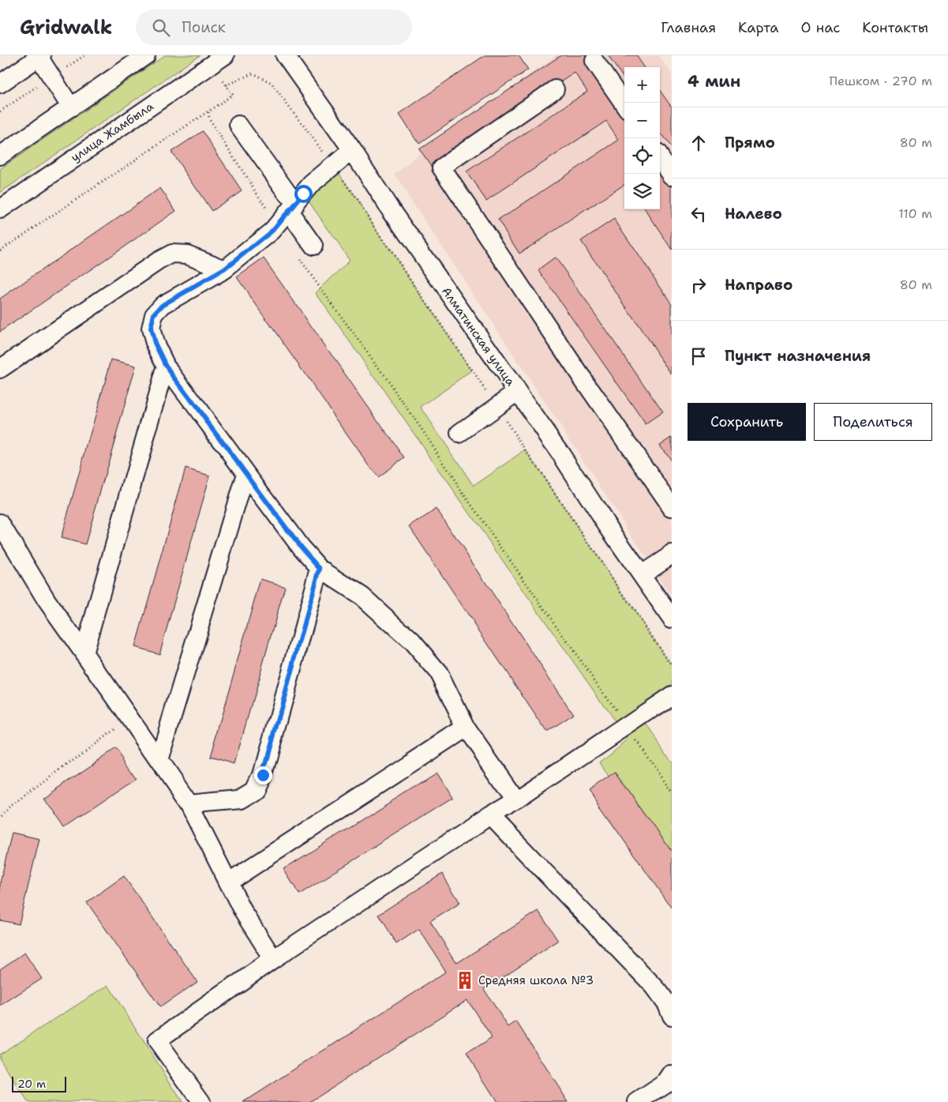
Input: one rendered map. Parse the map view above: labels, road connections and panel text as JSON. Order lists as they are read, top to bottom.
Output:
{
  "streets": {
    "street": ["улица Жамбыла", "Алматинская улица"]
  },
  "places": {
    "building": ["Средняя школа №3"]
  },
  "scale_bar": "20 m",
  "page": {
    "header": "Gridwalk",
    "search": "Поиск",
    "nav": [
      "Главная",
      "Карта",
      "О нас",
      "Контакты"
    ],
    "heading": ["4 мин", "Пешком · 270 m"],
    "map_buttons": ["+", "−"],
    "list": [
      ["Прямо", "80 m"],
      ["Налево", "110 m"],
      ["Направо", "80 m"],
      "Пункт назначения"
    ],
    "buttons": ["Сохранить", "Поделиться"],
    "scale": "20 m"
  }
}
